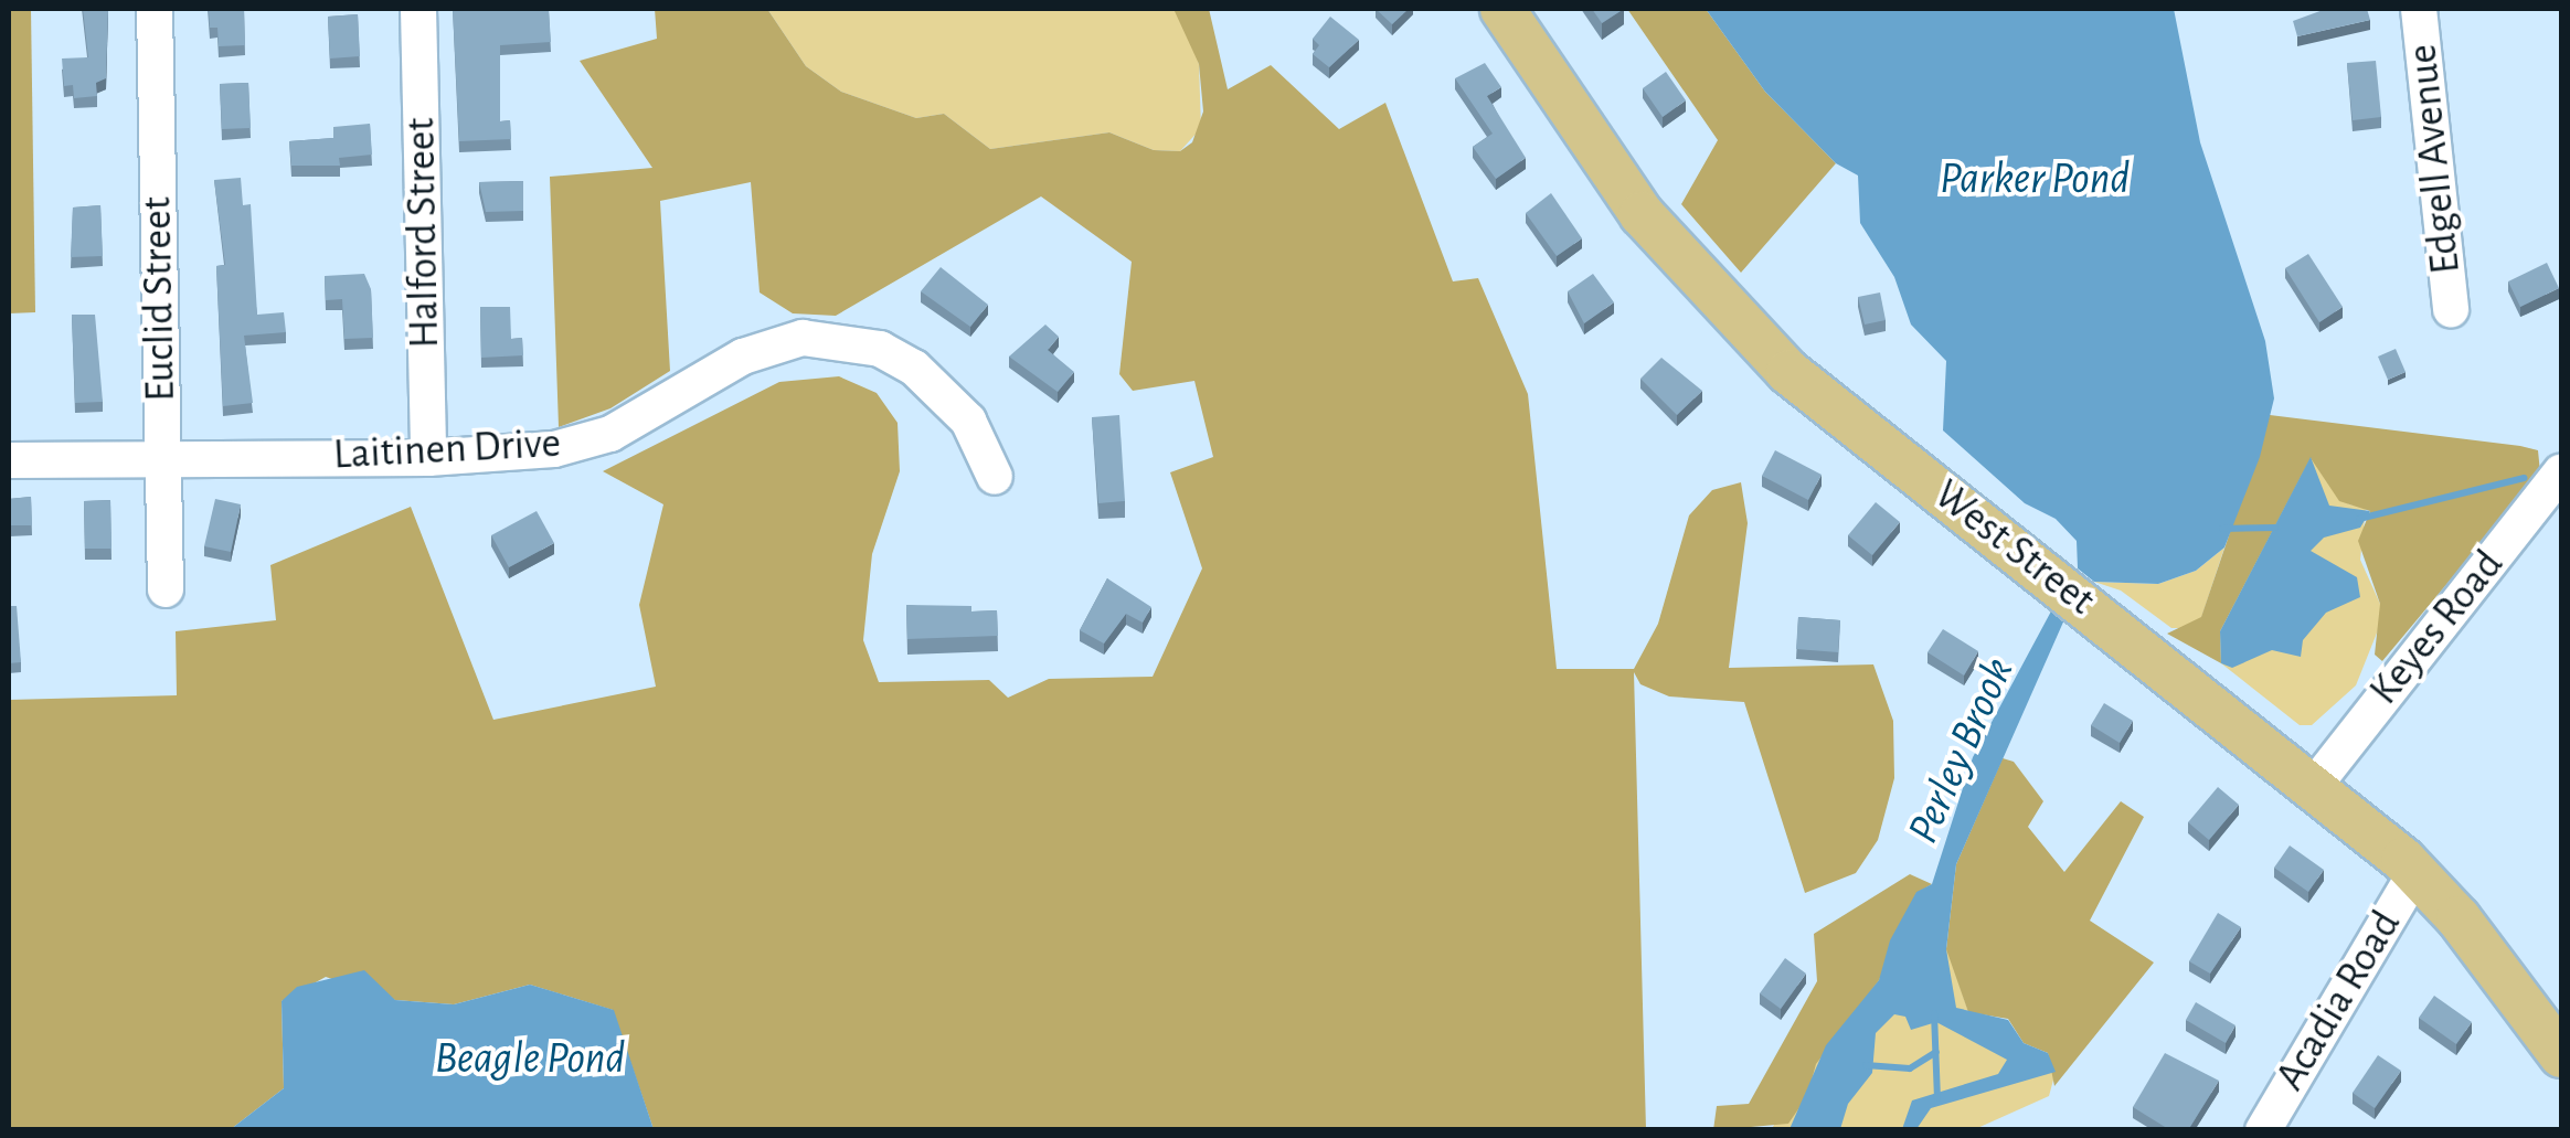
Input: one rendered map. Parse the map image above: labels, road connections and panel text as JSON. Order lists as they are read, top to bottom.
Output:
{
  "streets": {
    "main road": ["West Street"],
    "street": [
      "Edgell Avenue",
      "Halford Street",
      "Euclid Street",
      "Laitinen Drive",
      "Keyes Road",
      "Acadia Road"
    ]
  },
  "crossings": [
    ["Halford Street", "Laitinen Drive"],
    ["Euclid Street", "Laitinen Drive"],
    ["West Street", "Keyes Road"],
    ["West Street", "Acadia Road"]
  ],
  "water": ["Parker Pond", "Perley Brook", "Beagle Pond"]
}
